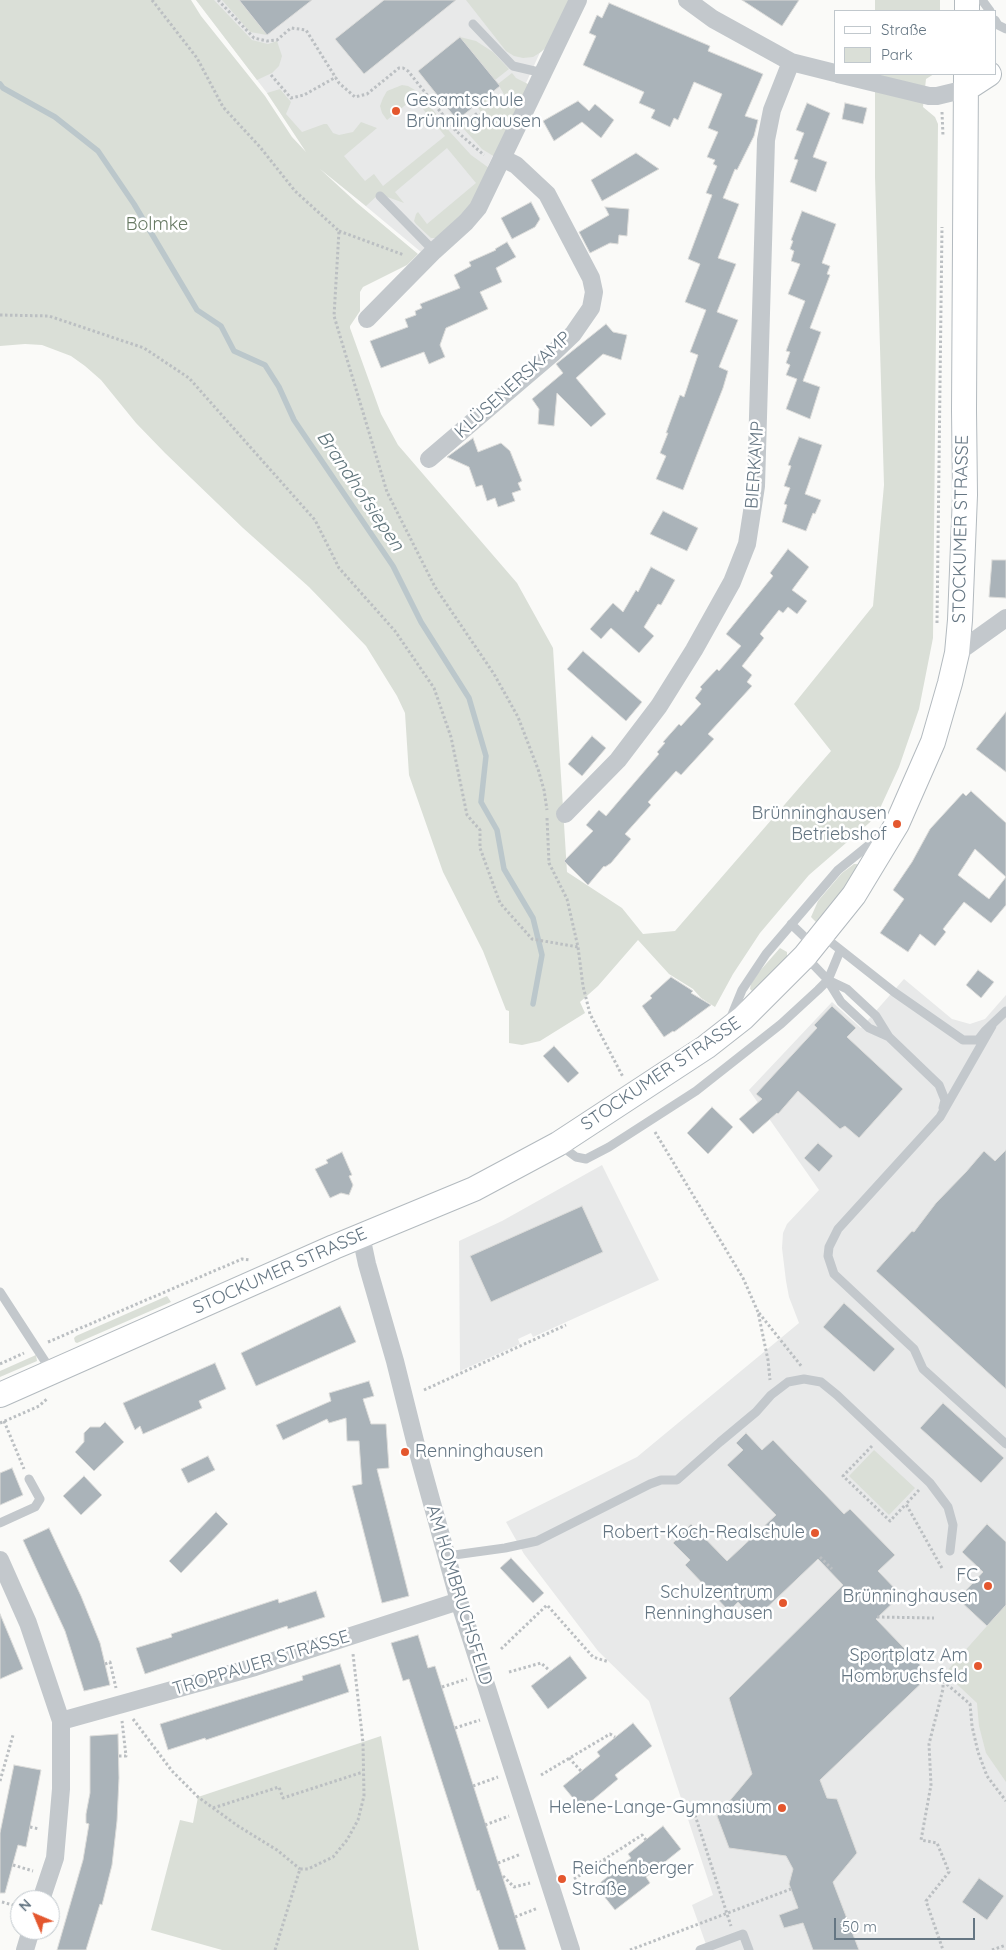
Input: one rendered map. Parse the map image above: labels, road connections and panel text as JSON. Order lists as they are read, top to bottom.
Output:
{
  "streets": {
    "main road": ["STOCKUMER STRASSE"],
    "street": [
      "KLÜSENERSKAMP",
      "BIERKAMP",
      "AM HOMBRUCHSFELD",
      "TROPPAUER STRASSE"
    ]
  },
  "crossings": [
    ["STOCKUMER STRASSE", "AM HOMBRUCHSFELD"],
    ["AM HOMBRUCHSFELD", "TROPPAUER STRASSE"]
  ],
  "water": ["Brandhofsiepen"],
  "parks": ["Bolmke"],
  "places": [
    "Gesamtschule Brünninghausen",
    "Brünninghausen Betriebshof",
    "Renninghausen",
    "Robert-Koch-Realschule",
    "FC Brünninghausen",
    "Schulzentrum Renninghausen",
    "Sportplatz Am Hombruchsfeld",
    "Helene-Lange-Gymnasium",
    "Reichenberger Straße"
  ],
  "legend": ["Straße", "Park"],
  "scale_bar": "50 m",
  "north": "top left"
}
